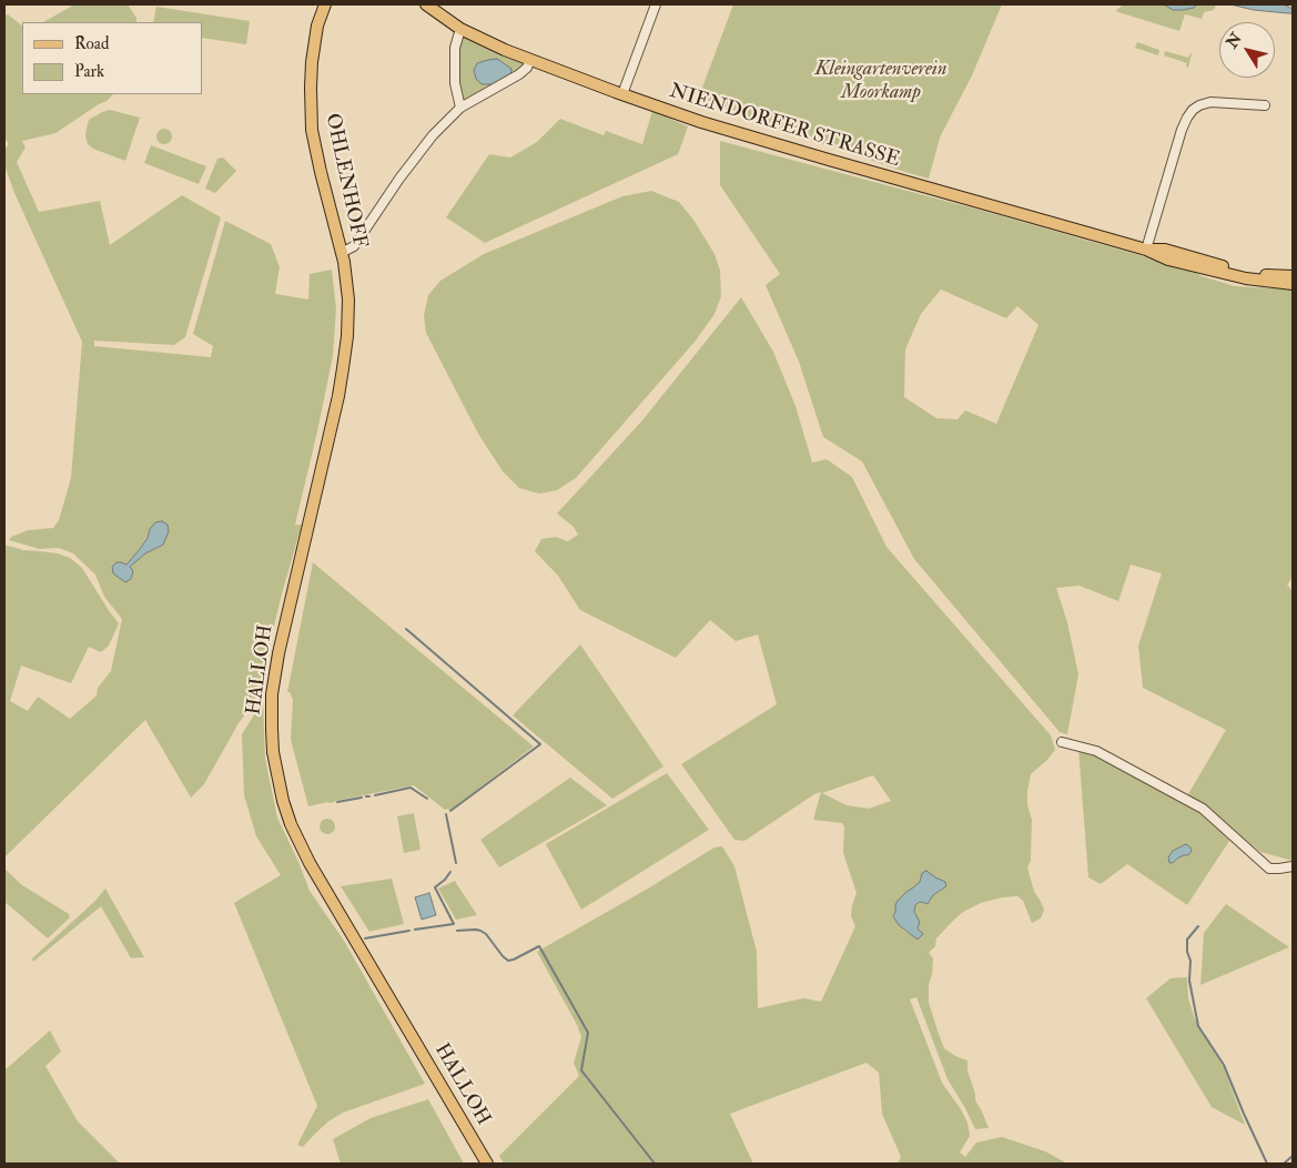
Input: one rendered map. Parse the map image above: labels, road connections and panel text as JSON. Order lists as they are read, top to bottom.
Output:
{
  "streets": {
    "main road": ["NIENDORFER STRASSE", "OHLENHOFF", "HALLOH"]
  },
  "crossings": [
    ["OHLENHOFF", "HALLOH"]
  ],
  "parks": ["Kleingartenverein Moorkamp"],
  "legend": ["Road", "Park"],
  "north": "top left"
}
